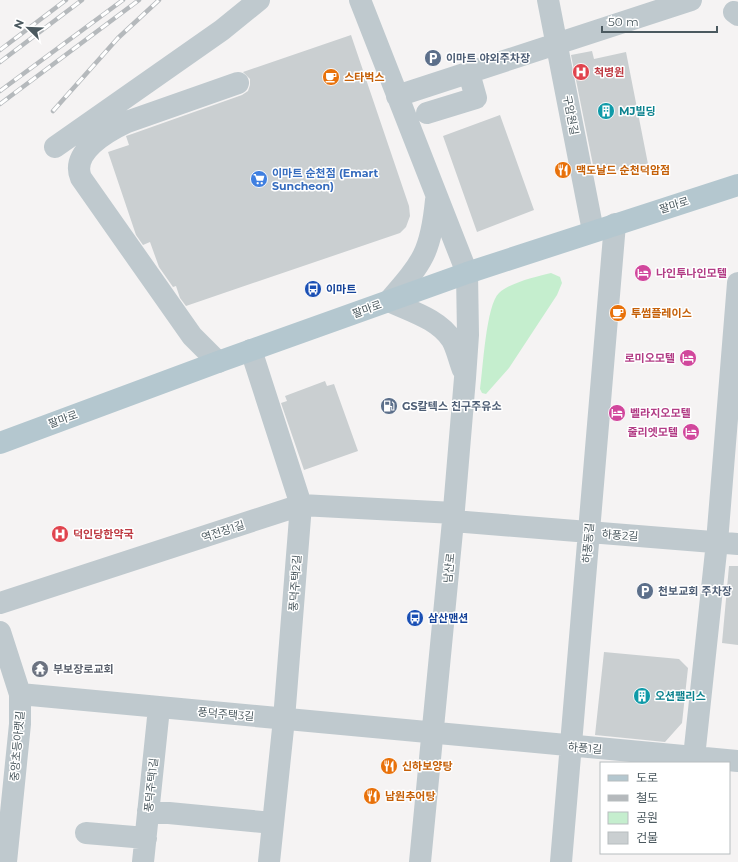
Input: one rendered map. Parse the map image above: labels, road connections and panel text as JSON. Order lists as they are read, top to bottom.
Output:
{
  "streets": {
    "main road": ["팔마로"],
    "street": [
      "구암원길",
      "역전장1길",
      "하풍2길",
      "하풍동길",
      "남산로",
      "풍덕주택2길",
      "풍덕주택3길",
      "중앙초등아랫길",
      "하풍1길",
      "풍덕주택1길"
    ]
  },
  "crossings": [
    ["구암원길", "팔마로"],
    ["팔마로", "하풍동길"],
    ["팔마로", "남산로"],
    ["팔마로", "풍덕주택2길"],
    ["역전장1길", "하풍2길"],
    ["역전장1길", "남산로"],
    ["역전장1길", "풍덕주택2길"],
    ["하풍2길", "하풍동길"],
    ["하풍2길", "남산로"],
    ["하풍동길", "하풍1길"],
    ["남산로", "풍덕주택3길"],
    ["남산로", "하풍1길"],
    ["풍덕주택2길", "풍덕주택3길"],
    ["풍덕주택3길", "중앙초등아랫길"],
    ["풍덕주택3길", "하풍1길"],
    ["풍덕주택3길", "풍덕주택1길"]
  ],
  "places": {
    "parking": ["이마트 야외주차장", "천보교회 주차장"],
    "hospital": ["척병원", "덕인당한약국"],
    "cafe": ["스타벅스", "투썸플레이스"],
    "building": ["MJ빌딩", "오션팰리스"],
    "restaurant": ["맥도날드 순천덕암점", "신하보양탕", "남원추어탕"],
    "supermarket": ["이마트 순천점 (Emart Suncheon)"],
    "hotel": [
      "나인투나인모텔",
      "로미오모텔",
      "벨라지오모텔",
      "줄리엣모텔"
    ],
    "bus stop": ["이마트", "삼산맨션"],
    "fuel station": ["GS칼텍스 친구주유소"],
    "temple": ["부보장로교회"]
  },
  "legend": [
    "도로",
    "철도",
    "공원",
    "건물"
  ],
  "scale_bar": "50 m",
  "north": "top left"
}
